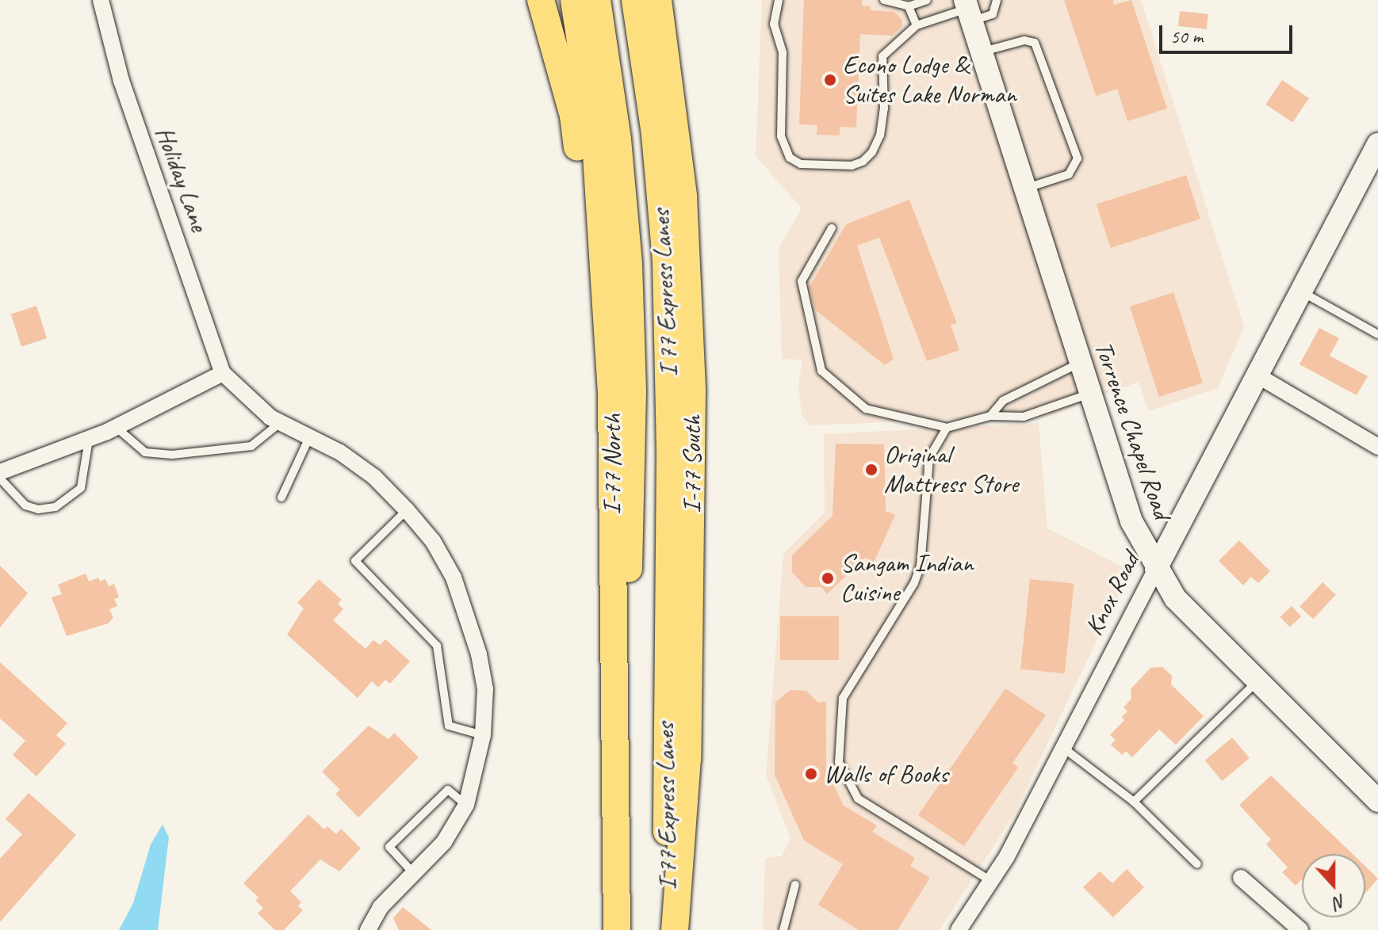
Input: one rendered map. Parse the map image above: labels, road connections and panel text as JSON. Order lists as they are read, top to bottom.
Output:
{
  "streets": {
    "highway": ["I 77 Express Lanes", "I-77 North", "I-77 South"],
    "street": ["Holiday Lane", "Torrence Chapel Road", "Knox Road"]
  },
  "crossings": [
    ["I 77 Express Lanes", "I-77 North"],
    ["Torrence Chapel Road", "Knox Road"]
  ],
  "places": [
    "Econo Lodge & Suites Lake Norman",
    "Original Mattress Store",
    "Sangam Indian Cuisine",
    "Walls of Books"
  ],
  "scale_bar": "50 m",
  "north": "bottom"
}
